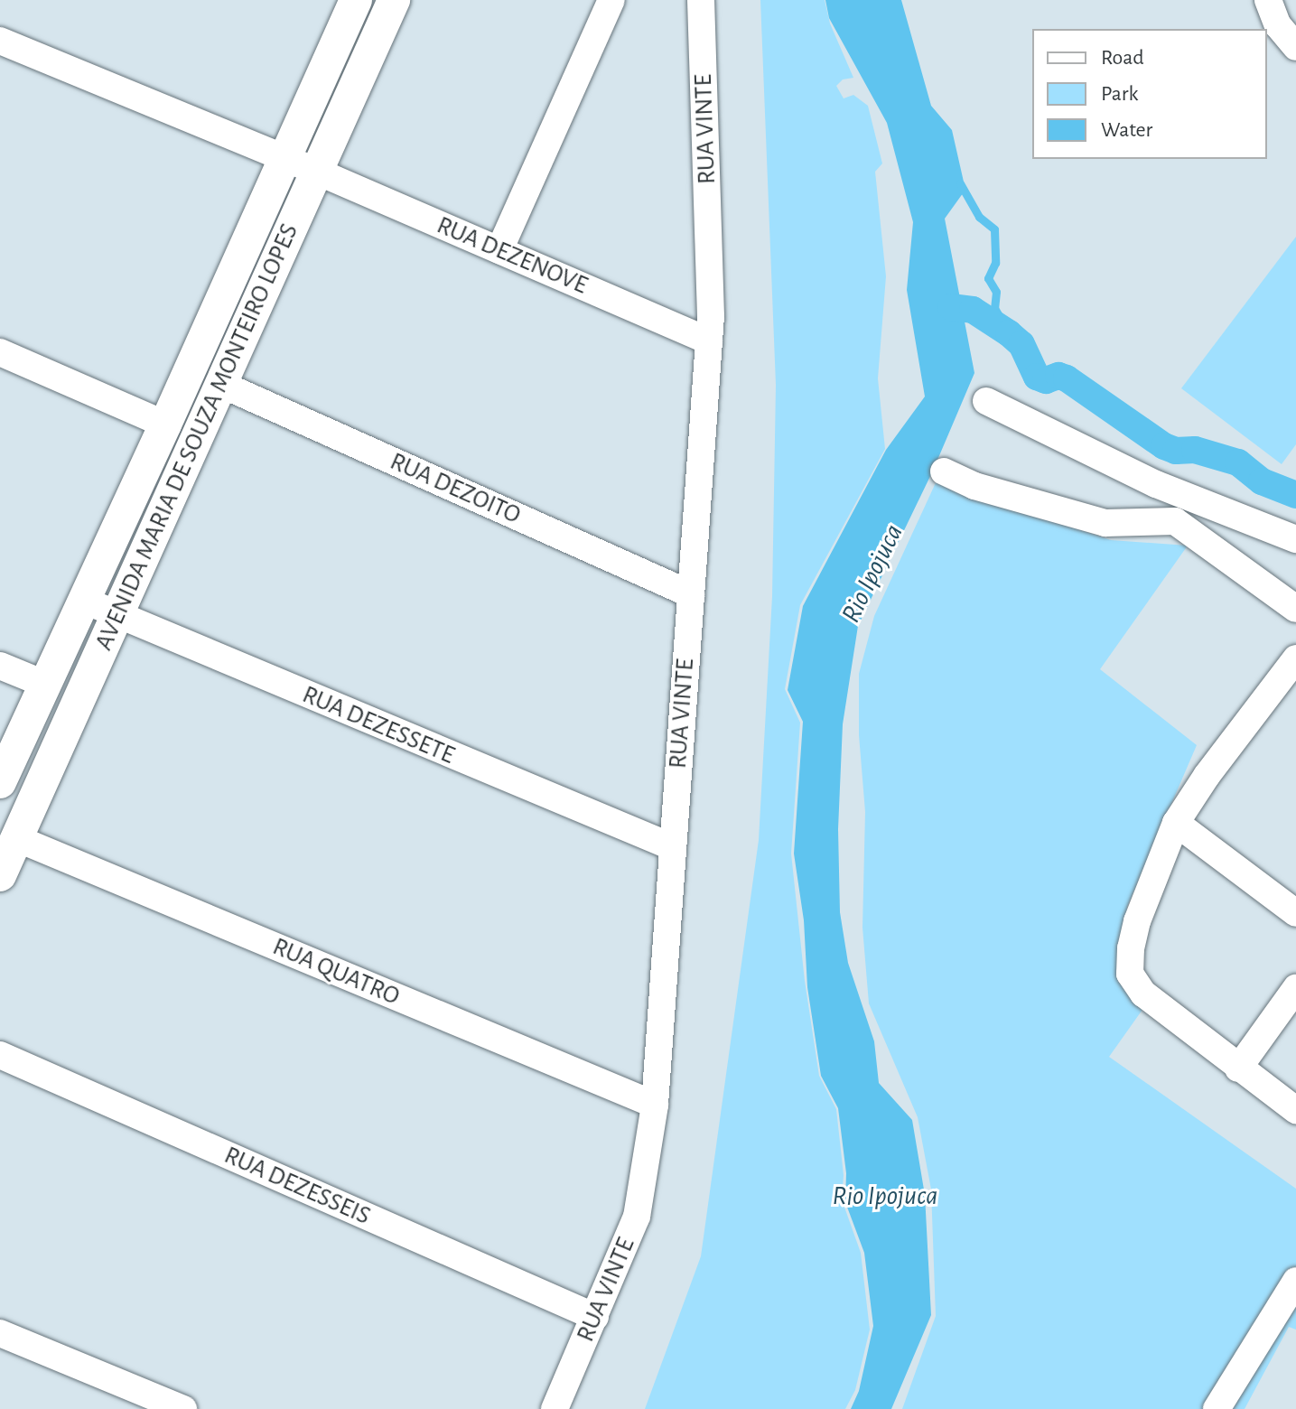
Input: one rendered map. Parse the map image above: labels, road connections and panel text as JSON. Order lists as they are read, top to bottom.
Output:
{
  "streets": {
    "street": [
      "RUA VINTE",
      "RUA DEZENOVE",
      "AVENIDA MARIA DE SOUZA MONTEIRO LOPES",
      "RUA DEZOITO",
      "RUA DEZESSETE",
      "RUA QUATRO",
      "RUA DEZESSEIS"
    ]
  },
  "crossings": [
    ["RUA VINTE", "RUA DEZENOVE"],
    ["RUA VINTE", "RUA DEZOITO"],
    ["RUA VINTE", "RUA DEZESSETE"],
    ["RUA VINTE", "RUA QUATRO"],
    ["RUA VINTE", "RUA DEZESSEIS"],
    ["RUA DEZENOVE", "AVENIDA MARIA DE SOUZA MONTEIRO LOPES"],
    ["AVENIDA MARIA DE SOUZA MONTEIRO LOPES", "RUA DEZOITO"],
    ["AVENIDA MARIA DE SOUZA MONTEIRO LOPES", "RUA DEZESSETE"],
    ["AVENIDA MARIA DE SOUZA MONTEIRO LOPES", "RUA QUATRO"]
  ],
  "water": ["Rio Ipojuca"],
  "legend": ["Road", "Park", "Water"]
}
